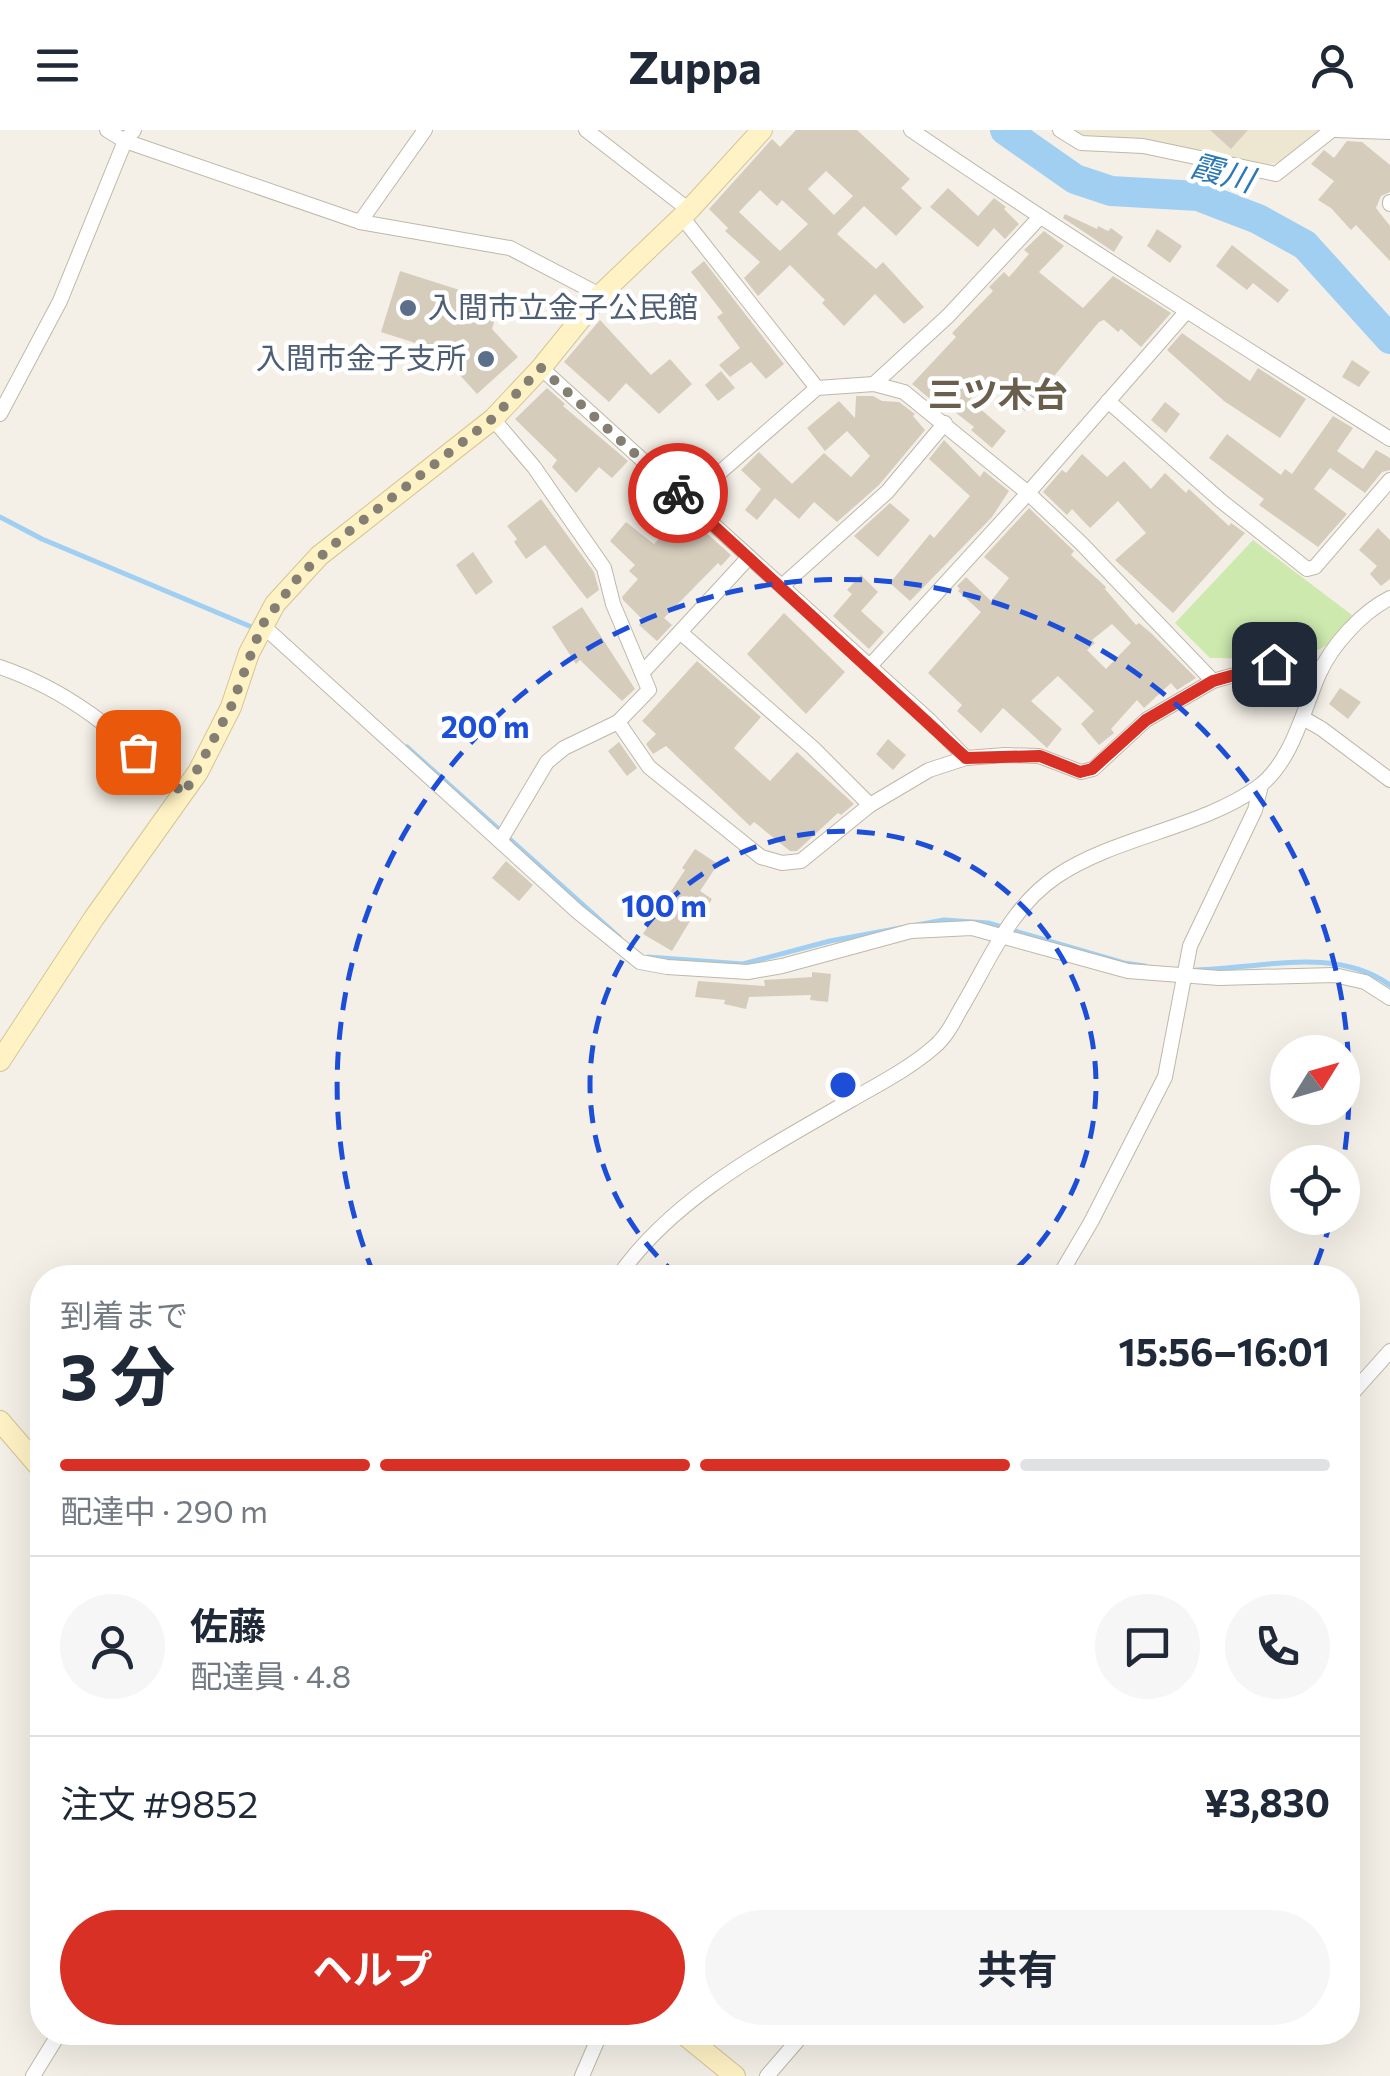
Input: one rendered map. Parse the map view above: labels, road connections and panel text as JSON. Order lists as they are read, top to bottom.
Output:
{
  "districts": ["三ツ木台"],
  "water": ["霞川"],
  "places": ["入間市立金子公民館", "入間市金子支所"],
  "north": "top right",
  "page": {
    "header": "Zuppa",
    "heading": ["3 分", "到着まで", "15:56–16:01"],
    "panel": [
      "佐藤",
      "配達員 · 4.8",
      "注文 #9852",
      "¥3,830"
    ],
    "bar": "配達中 · 290 m",
    "buttons": ["ヘルプ", "共有"]
  },
  "rings": ["200 m", "100 m"]
}
